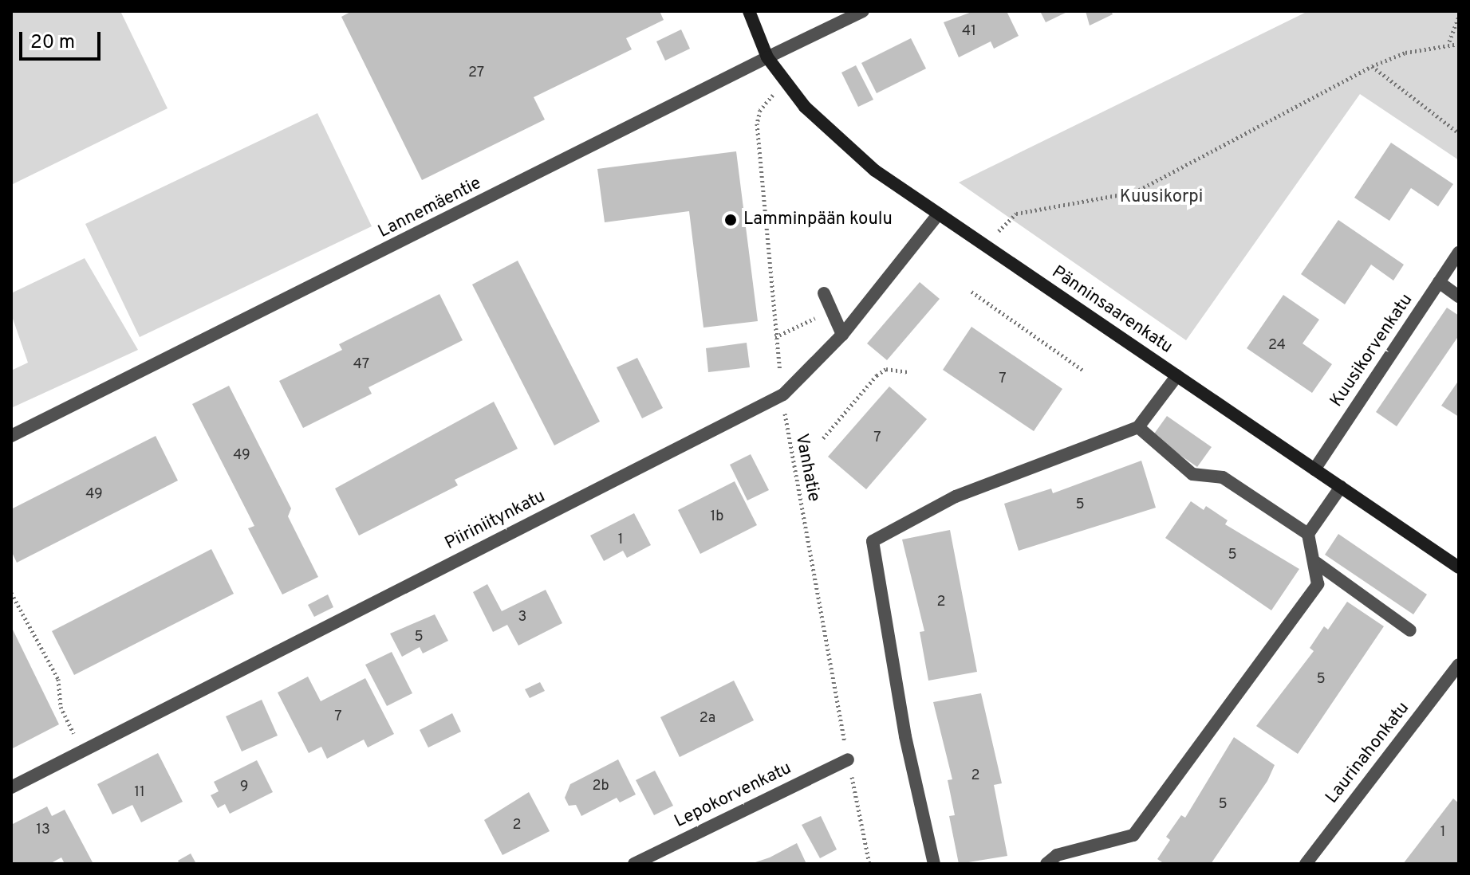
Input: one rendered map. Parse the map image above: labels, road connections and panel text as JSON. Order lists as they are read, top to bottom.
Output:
{
  "streets": {
    "street": [
      "Lannemäentie",
      "Pänninsaarenkatu",
      "Kuusikorvenkatu",
      "Piiriniitynkatu",
      "Laurinahonkatu",
      "Lepokorvenkatu"
    ],
    "path": ["Vanhatie"]
  },
  "crossings": [
    ["Lannemäentie", "Pänninsaarenkatu"],
    ["Pänninsaarenkatu", "Kuusikorvenkatu"],
    ["Pänninsaarenkatu", "Vanhatie"],
    ["Pänninsaarenkatu", "Piiriniitynkatu"],
    ["Vanhatie", "Piiriniitynkatu"],
    ["Vanhatie", "Lepokorvenkatu"]
  ],
  "parks": ["Kuusikorpi"],
  "places": ["Lamminpään koulu"],
  "house_numbers": [
    "41",
    "27",
    "24",
    "47",
    "7",
    "7",
    "49",
    "49",
    "5",
    "1b",
    "1",
    "5",
    "2",
    "3",
    "5",
    "5",
    "7",
    "2a",
    "2",
    "2b",
    "9",
    "11",
    "5",
    "2",
    "13",
    "1"
  ],
  "scale_bar": "20 m"
}
